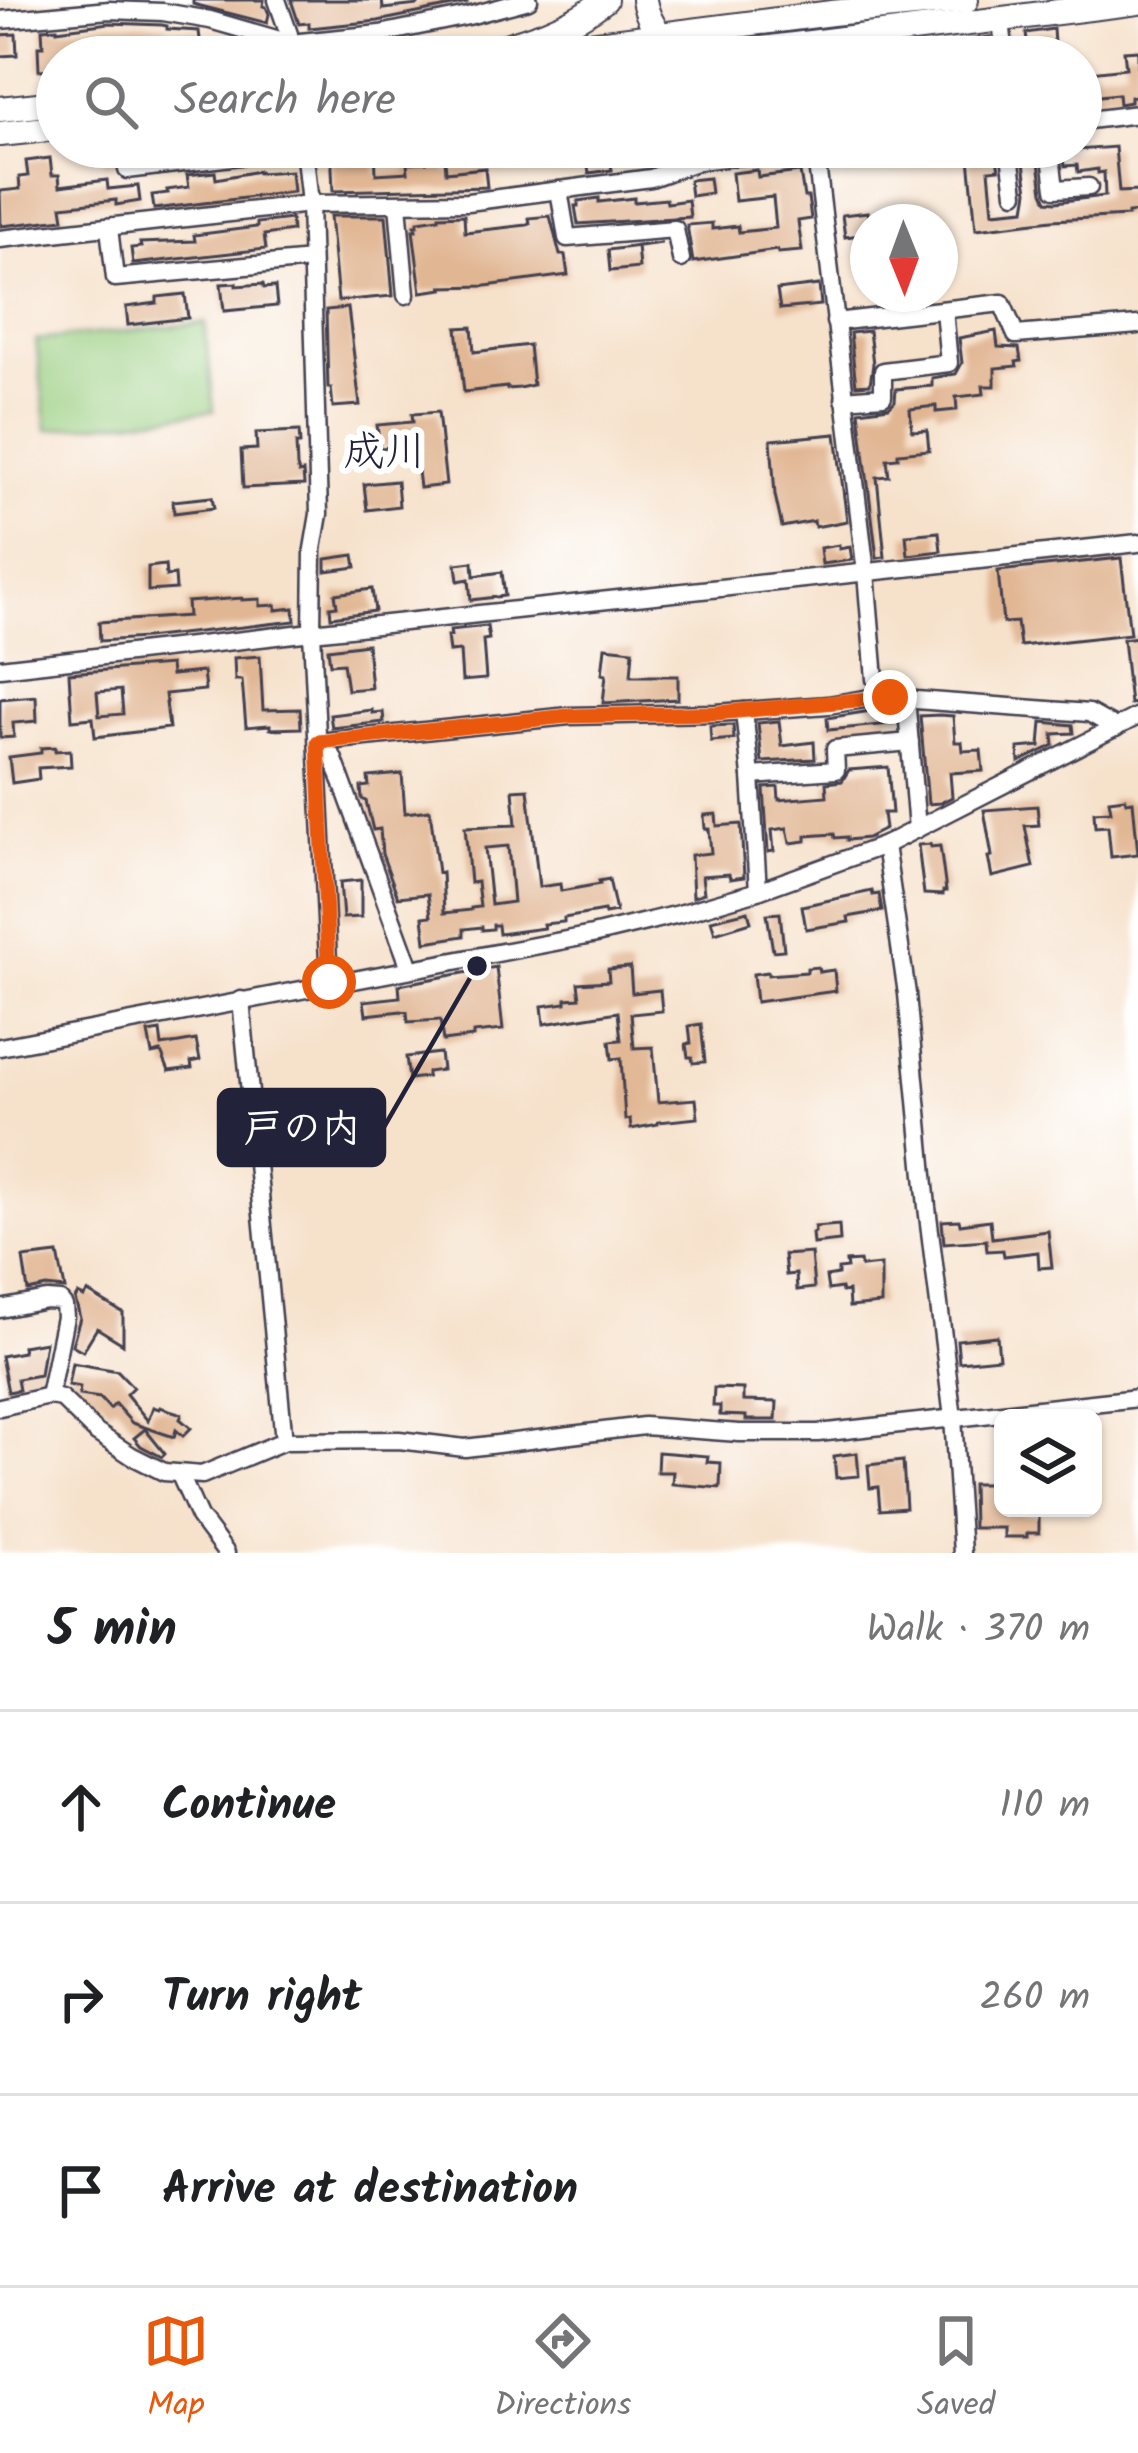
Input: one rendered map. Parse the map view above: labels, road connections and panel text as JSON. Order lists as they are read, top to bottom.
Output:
{
  "districts": ["成川"],
  "places": ["戸の内"],
  "north": "bottom",
  "page": {
    "search": "Search here",
    "heading": ["5 min", "Walk · 370 m"],
    "list": [
      ["Continue", "110 m"],
      ["Turn right", "260 m"],
      "Arrive at destination"
    ],
    "nav": ["Map", "Directions", "Saved"]
  }
}
